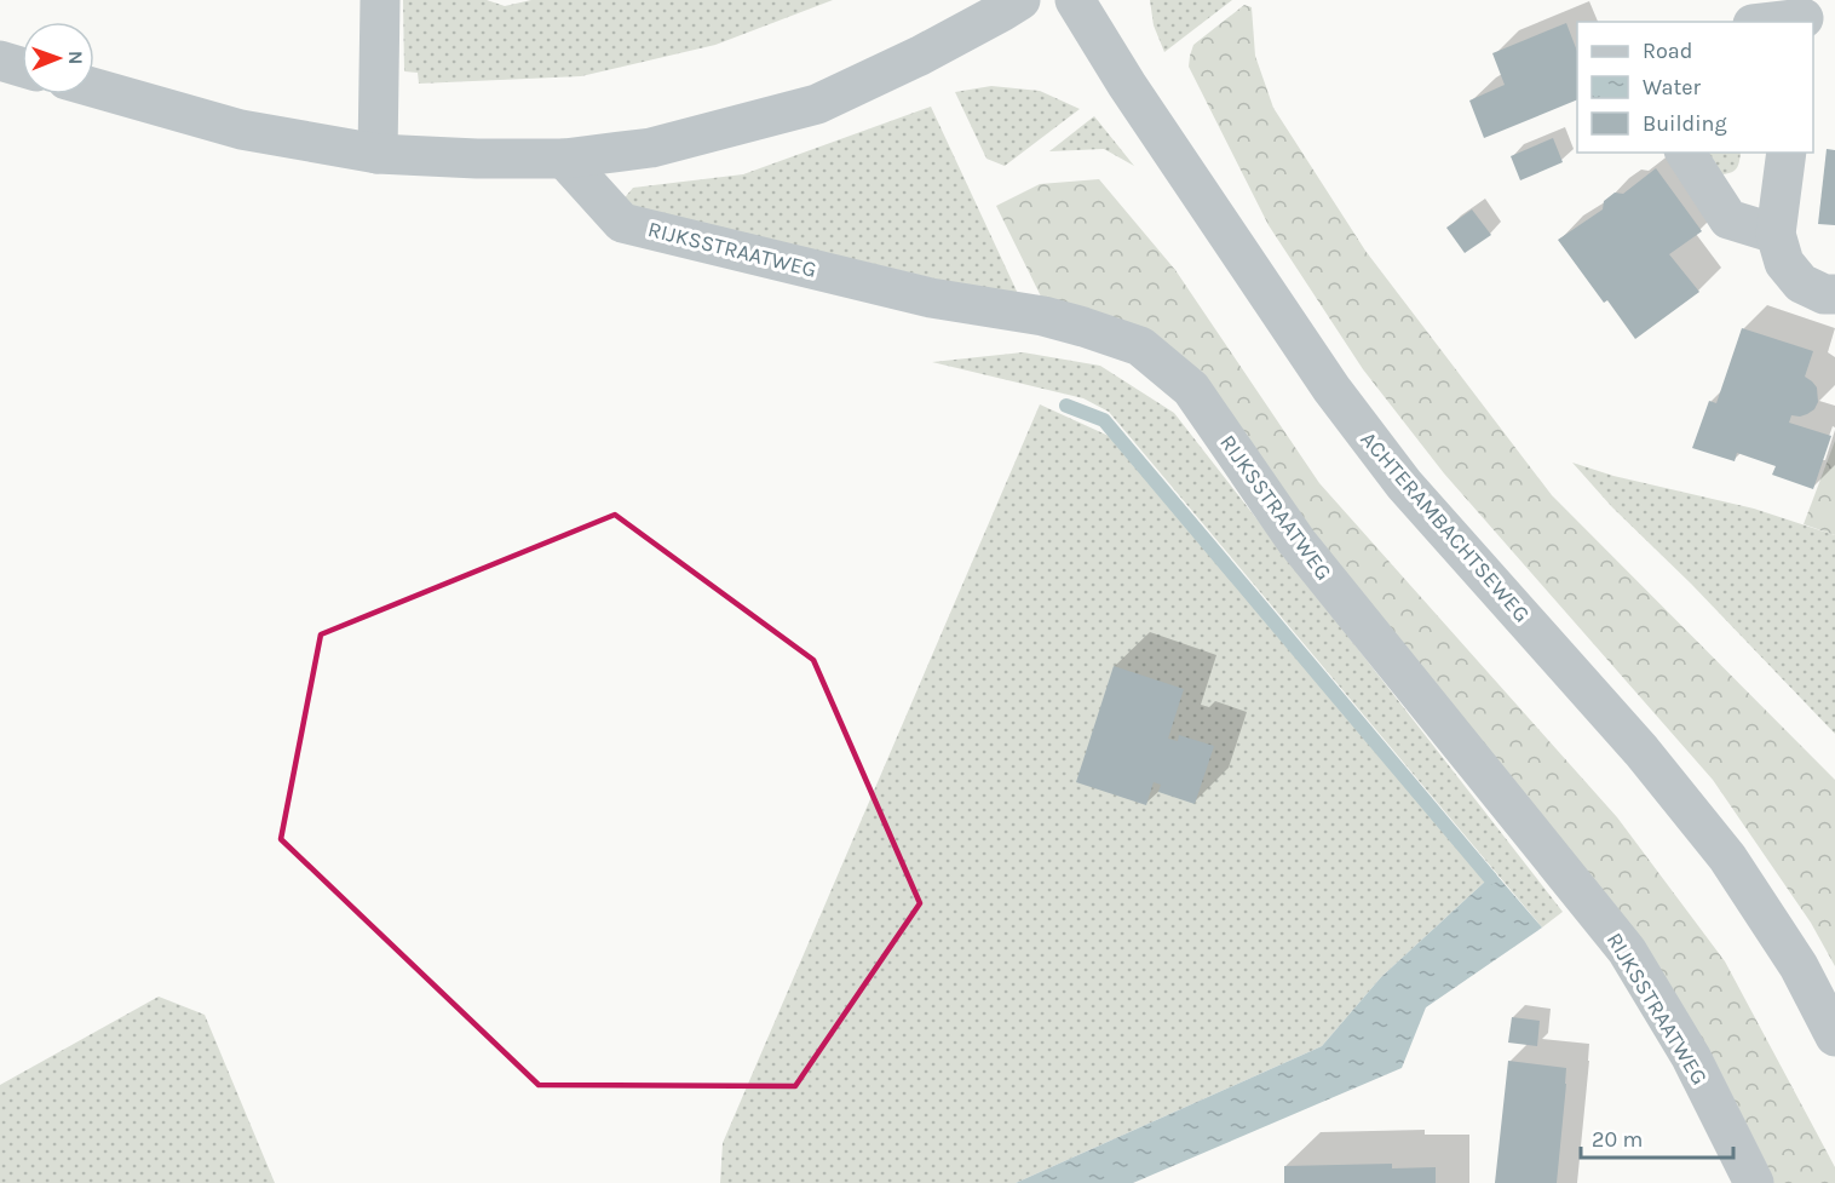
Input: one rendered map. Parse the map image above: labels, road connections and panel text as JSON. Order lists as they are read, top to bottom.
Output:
{
  "streets": {
    "street": ["RIJKSSTRAATWEG", "ACHTERAMBACHTSEWEG"]
  },
  "legend": ["Road", "Water", "Building"],
  "scale_bar": "20 m",
  "north": "right"
}
